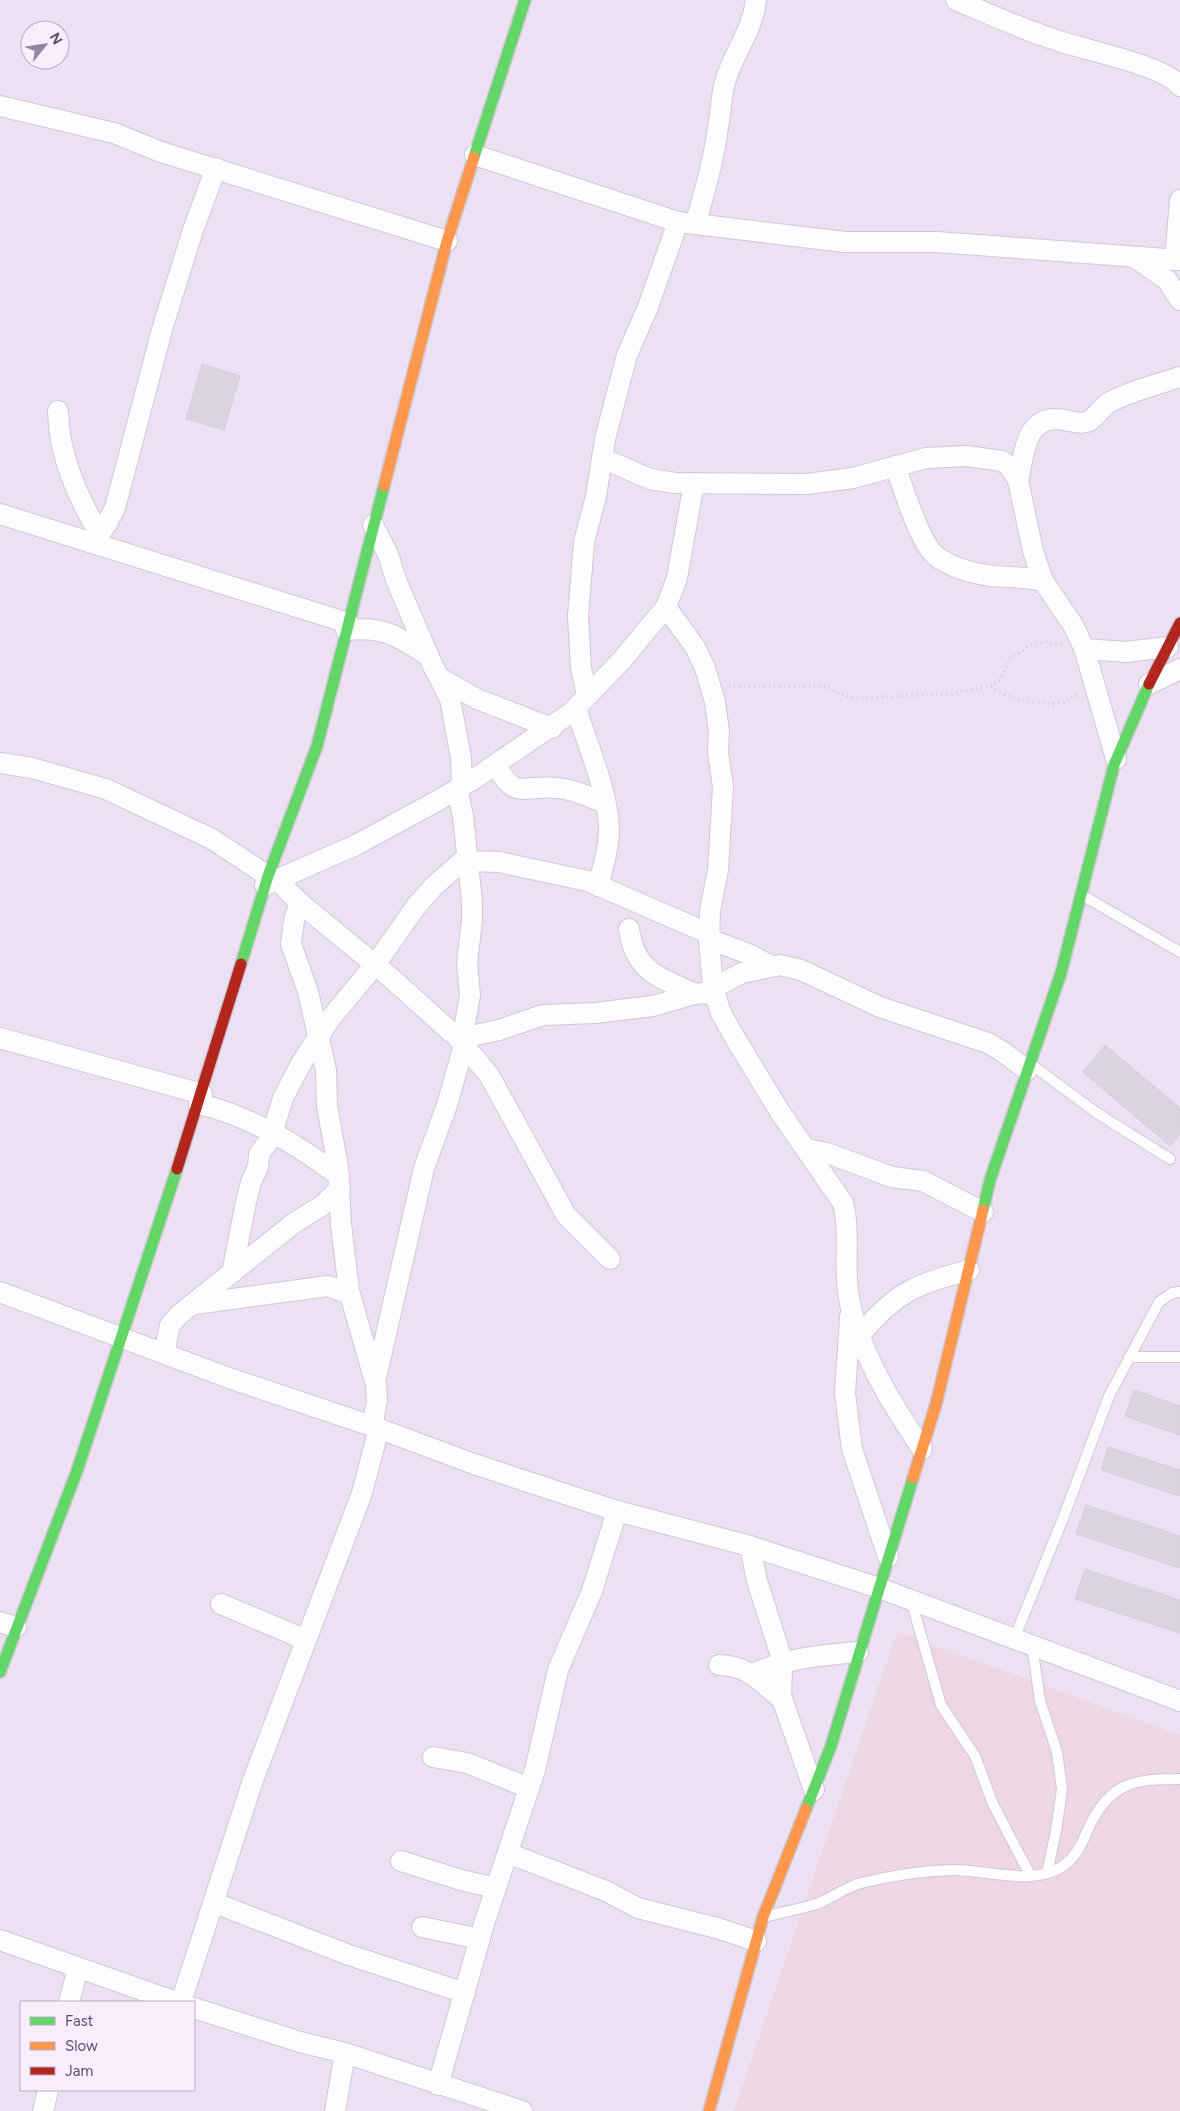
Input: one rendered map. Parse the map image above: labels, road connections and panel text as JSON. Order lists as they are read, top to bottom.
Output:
{
  "legend": ["Fast", "Slow", "Jam"],
  "north": "top right"
}
